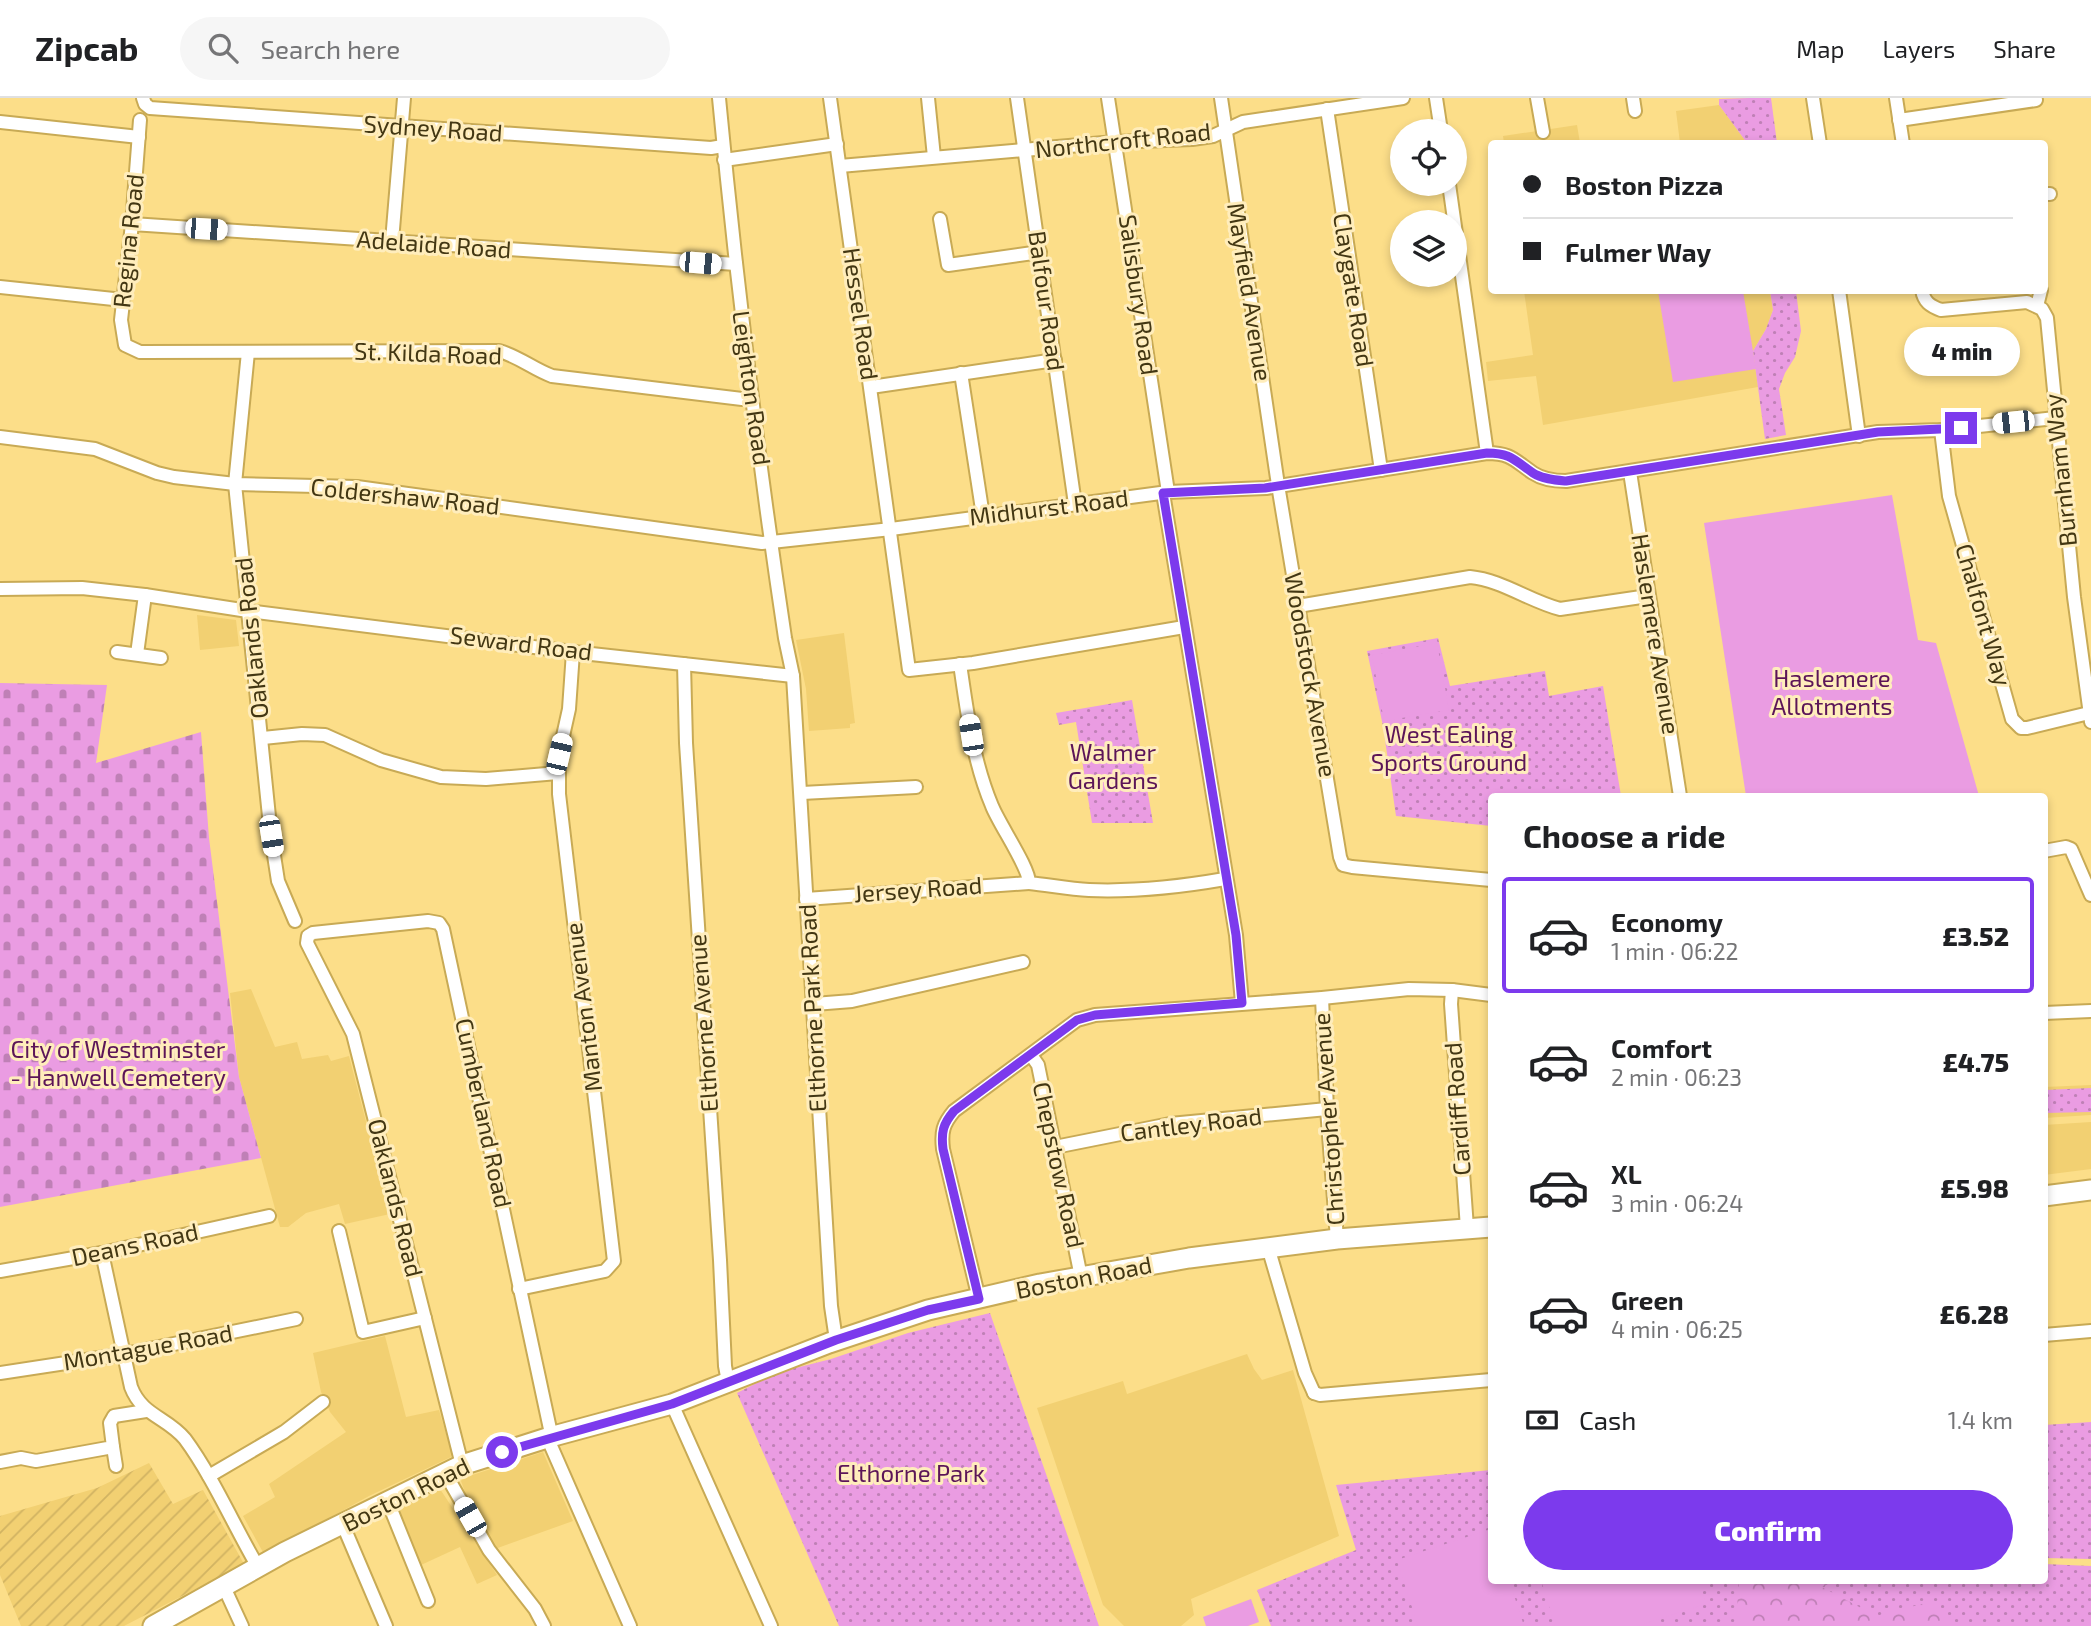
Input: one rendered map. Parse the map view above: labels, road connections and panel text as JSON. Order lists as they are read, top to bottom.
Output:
{
  "streets": {
    "main road": ["Boston Road"],
    "street": [
      "Sydney Road",
      "Northcroft Road",
      "Regina Road",
      "Adelaide Road",
      "Claygate Road",
      "Mayfield Avenue",
      "Salisbury Road",
      "Balfour Road",
      "Hessel Road",
      "St. Kilda Road",
      "Leighton Road",
      "Burnham Way",
      "Coldershaw Road",
      "Midhurst Road",
      "Chalfont Way",
      "Haslemere Avenue",
      "Oaklands Road",
      "Seward Road",
      "Woodstock Avenue",
      "Jersey Road",
      "Manton Avenue",
      "Elthorne Park Road",
      "Elthorne Avenue",
      "Cardiff Road",
      "Cumberland Road",
      "Christopher Avenue",
      "Cantley Road",
      "Chepstow Road",
      "Deans Road",
      "Montague Road"
    ]
  },
  "crossings": [
    ["Sydney Road", "Leighton Road"],
    ["Northcroft Road", "Claygate Road"],
    ["Northcroft Road", "Mayfield Avenue"],
    ["Northcroft Road", "Salisbury Road"],
    ["Northcroft Road", "Balfour Road"],
    ["Northcroft Road", "Hessel Road"],
    ["Regina Road", "Adelaide Road"],
    ["Regina Road", "St. Kilda Road"],
    ["Adelaide Road", "Leighton Road"],
    ["Claygate Road", "Midhurst Road"],
    ["Mayfield Avenue", "Midhurst Road"],
    ["Mayfield Avenue", "Woodstock Avenue"],
    ["Salisbury Road", "Midhurst Road"],
    ["Salisbury Road", "Jersey Road"],
    ["Balfour Road", "Midhurst Road"],
    ["Hessel Road", "Midhurst Road"],
    ["St. Kilda Road", "Leighton Road"],
    ["St. Kilda Road", "Oaklands Road"],
    ["Leighton Road", "Coldershaw Road"],
    ["Leighton Road", "Midhurst Road"],
    ["Leighton Road", "Seward Road"],
    ["Leighton Road", "Elthorne Park Road"],
    ["Burnham Way", "Midhurst Road"],
    ["Burnham Way", "Chalfont Way"],
    ["Coldershaw Road", "Midhurst Road"],
    ["Coldershaw Road", "Oaklands Road"],
    ["Midhurst Road", "Chalfont Way"],
    ["Midhurst Road", "Haslemere Avenue"],
    ["Midhurst Road", "Woodstock Avenue"],
    ["Oaklands Road", "Seward Road"],
    ["Oaklands Road", "Cumberland Road"],
    ["Oaklands Road", "Boston Road"],
    ["Seward Road", "Manton Avenue"],
    ["Seward Road", "Elthorne Park Road"],
    ["Seward Road", "Elthorne Avenue"],
    ["Jersey Road", "Elthorne Park Road"],
    ["Manton Avenue", "Cumberland Road"],
    ["Elthorne Park Road", "Boston Road"],
    ["Elthorne Avenue", "Boston Road"],
    ["Cardiff Road", "Boston Road"],
    ["Cumberland Road", "Boston Road"],
    ["Christopher Avenue", "Cantley Road"],
    ["Christopher Avenue", "Boston Road"],
    ["Cantley Road", "Chepstow Road"],
    ["Chepstow Road", "Boston Road"]
  ],
  "parks": [
    "Haslemere Allotments",
    "West Ealing Sports Ground",
    "Walmer Gardens",
    "City of Westminster - Hanwell Cemetery",
    "Elthorne Park"
  ],
  "page": {
    "header": "Zipcab",
    "search": "Search here",
    "nav": ["Map", "Layers", "Share"],
    "banner": ["Boston Pizza", "Fulmer Way"],
    "bubble": "4 min",
    "heading": "Choose a ride",
    "list": [
      {
        "name": "Economy",
        "note": "1 min · 06:22",
        "value": "£3.52"
      },
      {
        "name": "Comfort",
        "note": "2 min · 06:23",
        "value": "£4.75"
      },
      {
        "name": "XL",
        "note": "3 min · 06:24",
        "value": "£5.98"
      },
      {
        "name": "Green",
        "note": "4 min · 06:25",
        "value": "£6.28"
      }
    ],
    "pay": ["Cash", "1.4 km"],
    "buttons": "Confirm"
  }
}
